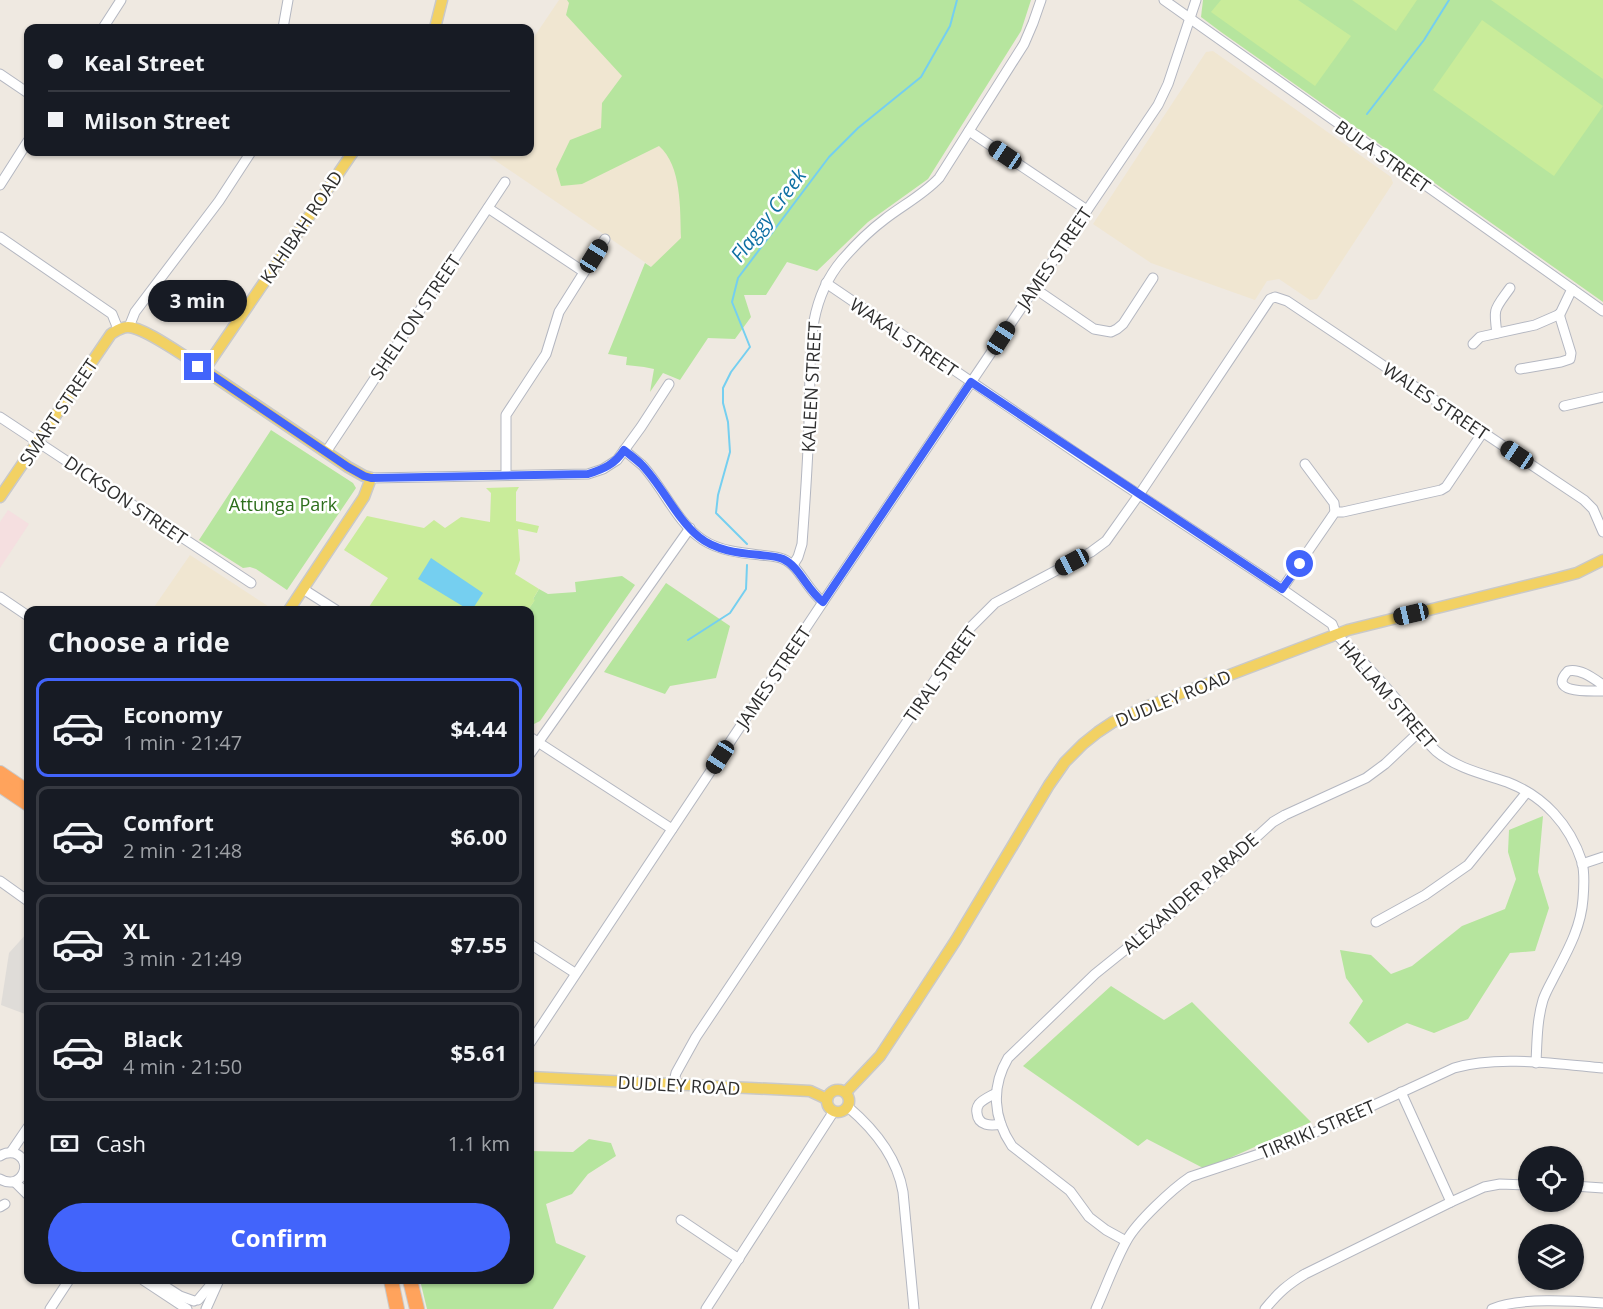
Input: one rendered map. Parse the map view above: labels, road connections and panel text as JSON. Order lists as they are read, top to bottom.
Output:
{
  "streets": {
    "main road": ["KAHIBAH ROAD", "SMART STREET", "DUDLEY ROAD"],
    "street": [
      "BULA STREET",
      "JAMES STREET",
      "SHELTON STREET",
      "WAKAL STREET",
      "KALEEN STREET",
      "WALES STREET",
      "DICKSON STREET",
      "TIRAL STREET",
      "HALLAM STREET",
      "ALEXANDER PARADE",
      "TIRRIKI STREET"
    ]
  },
  "crossings": [
    ["BULA STREET", "JAMES STREET"],
    ["JAMES STREET", "WAKAL STREET"],
    ["WAKAL STREET", "KALEEN STREET"],
    ["WAKAL STREET", "TIRAL STREET"],
    ["WAKAL STREET", "HALLAM STREET"],
    ["WAKAL STREET", "DUDLEY ROAD"],
    ["WALES STREET", "TIRAL STREET"],
    ["SMART STREET", "DICKSON STREET"],
    ["TIRAL STREET", "DUDLEY ROAD"],
    ["HALLAM STREET", "DUDLEY ROAD"],
    ["HALLAM STREET", "ALEXANDER PARADE"],
    ["HALLAM STREET", "TIRRIKI STREET"],
    ["ALEXANDER PARADE", "TIRRIKI STREET"]
  ],
  "water": ["Flaggy Creek"],
  "parks": ["Attunga Park"],
  "page": {
    "banner": ["Keal Street", "Milson Street"],
    "bubble": "3 min",
    "heading": "Choose a ride",
    "list": [
      {
        "name": "Economy",
        "note": "1 min · 21:47",
        "value": "$4.44"
      },
      {
        "name": "Comfort",
        "note": "2 min · 21:48",
        "value": "$6.00"
      },
      {
        "name": "XL",
        "note": "3 min · 21:49",
        "value": "$7.55"
      },
      {
        "name": "Black",
        "note": "4 min · 21:50",
        "value": "$5.61"
      }
    ],
    "pay": ["Cash", "1.1 km"],
    "buttons": "Confirm"
  }
}
